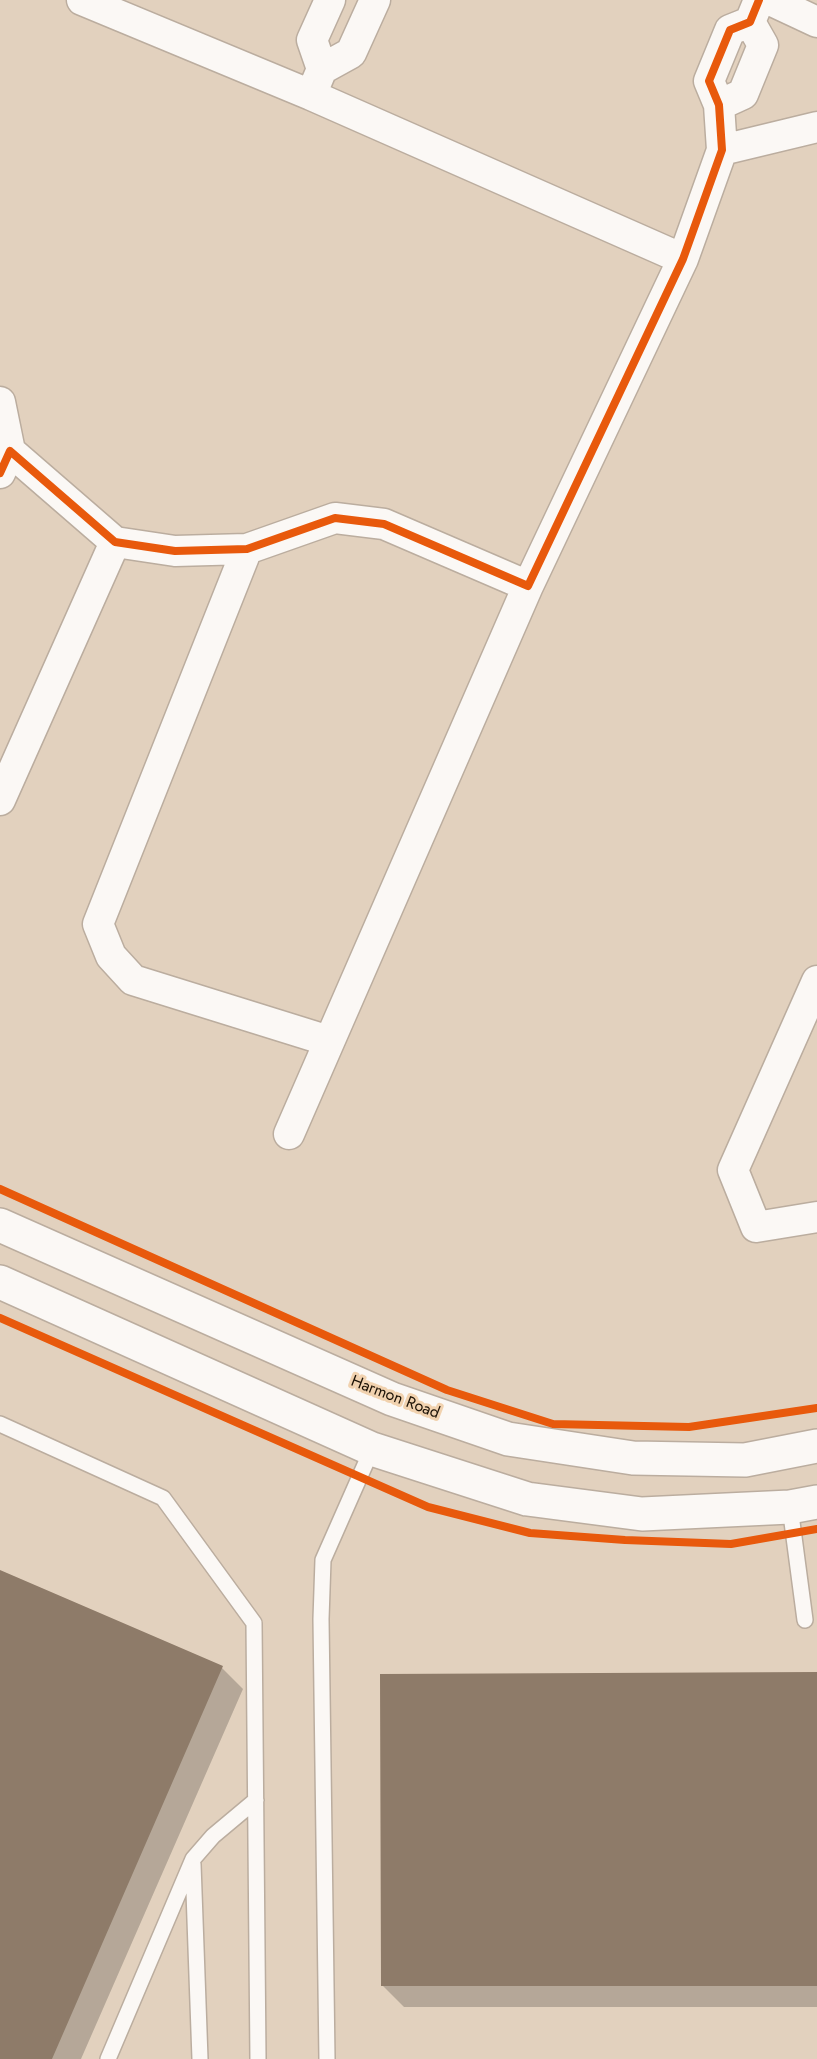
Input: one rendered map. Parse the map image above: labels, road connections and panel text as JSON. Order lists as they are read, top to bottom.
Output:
{
  "streets": {
    "street": ["Harmon Road"]
  }
}
